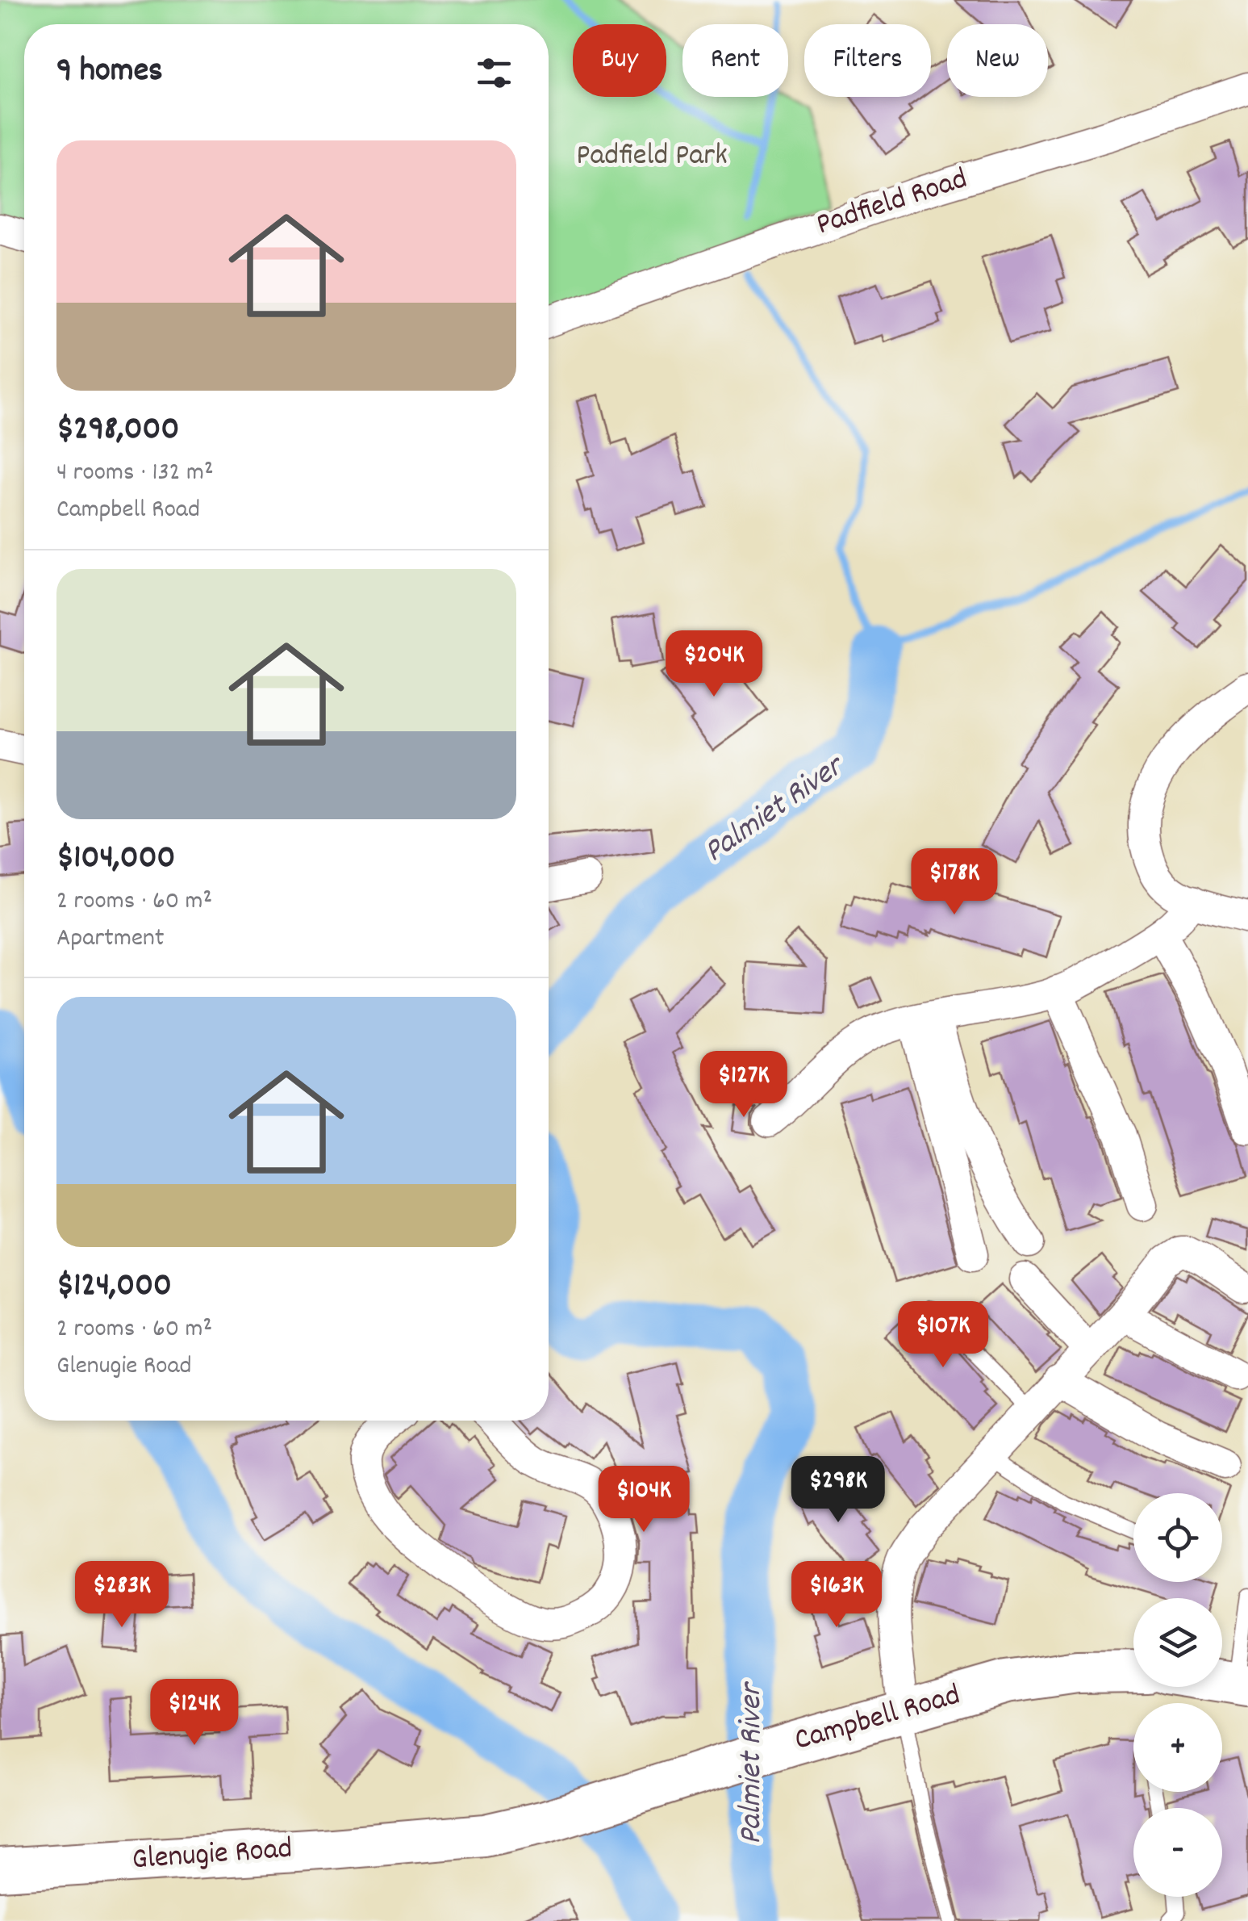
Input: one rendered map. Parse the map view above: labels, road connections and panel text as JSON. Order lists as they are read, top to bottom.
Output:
{
  "streets": {
    "street": ["Padfield Road", "Campbell Road", "Glenugie Road"]
  },
  "crossings": [
    ["Campbell Road", "Glenugie Road"]
  ],
  "water": ["Palmiet River"],
  "parks": ["Padfield Park"],
  "page": {
    "chip": [
      "Buy",
      "Rent",
      "Filters",
      "New"
    ],
    "heading": "9 homes",
    "list": [
      {
        "name": "$298,000",
        "note": "4 rooms · 132 m² · Campbell Road"
      },
      {
        "name": "$104,000",
        "note": "2 rooms · 60 m² · Apartment"
      },
      {
        "name": "$124,000",
        "note": "2 rooms · 60 m² · Glenugie Road"
      }
    ],
    "price": [
      "$204K",
      "$178K",
      "$127K",
      "$107K",
      "$298K",
      "$104K",
      "$283K",
      "$163K",
      "$124K"
    ],
    "map_buttons": ["+", "−"]
  }
}
